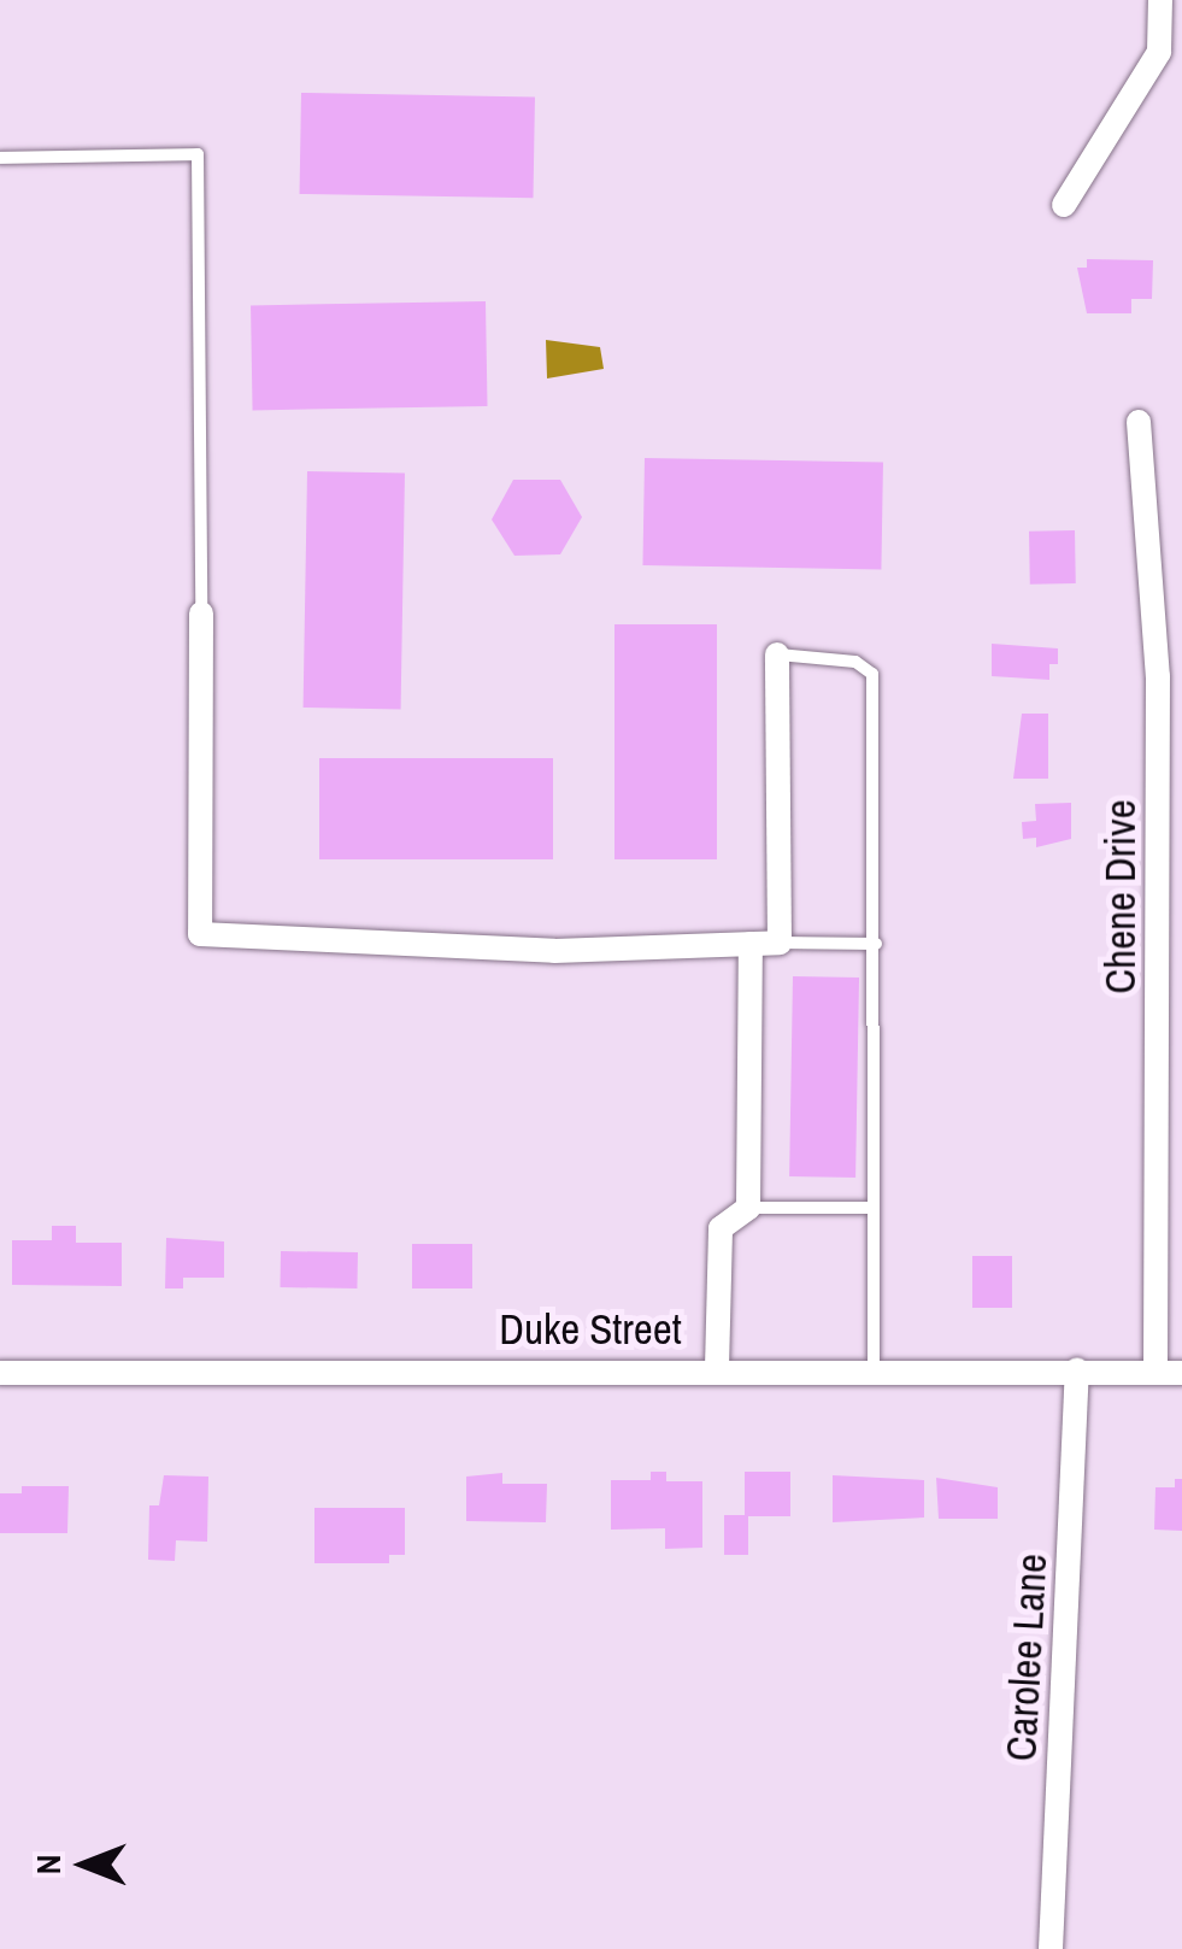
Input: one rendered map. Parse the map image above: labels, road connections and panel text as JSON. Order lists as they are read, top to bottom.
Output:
{
  "streets": {
    "street": ["Chene Drive", "Duke Street", "Carolee Lane"]
  },
  "crossings": [
    ["Chene Drive", "Duke Street"],
    ["Duke Street", "Carolee Lane"]
  ],
  "north": "left"
}
